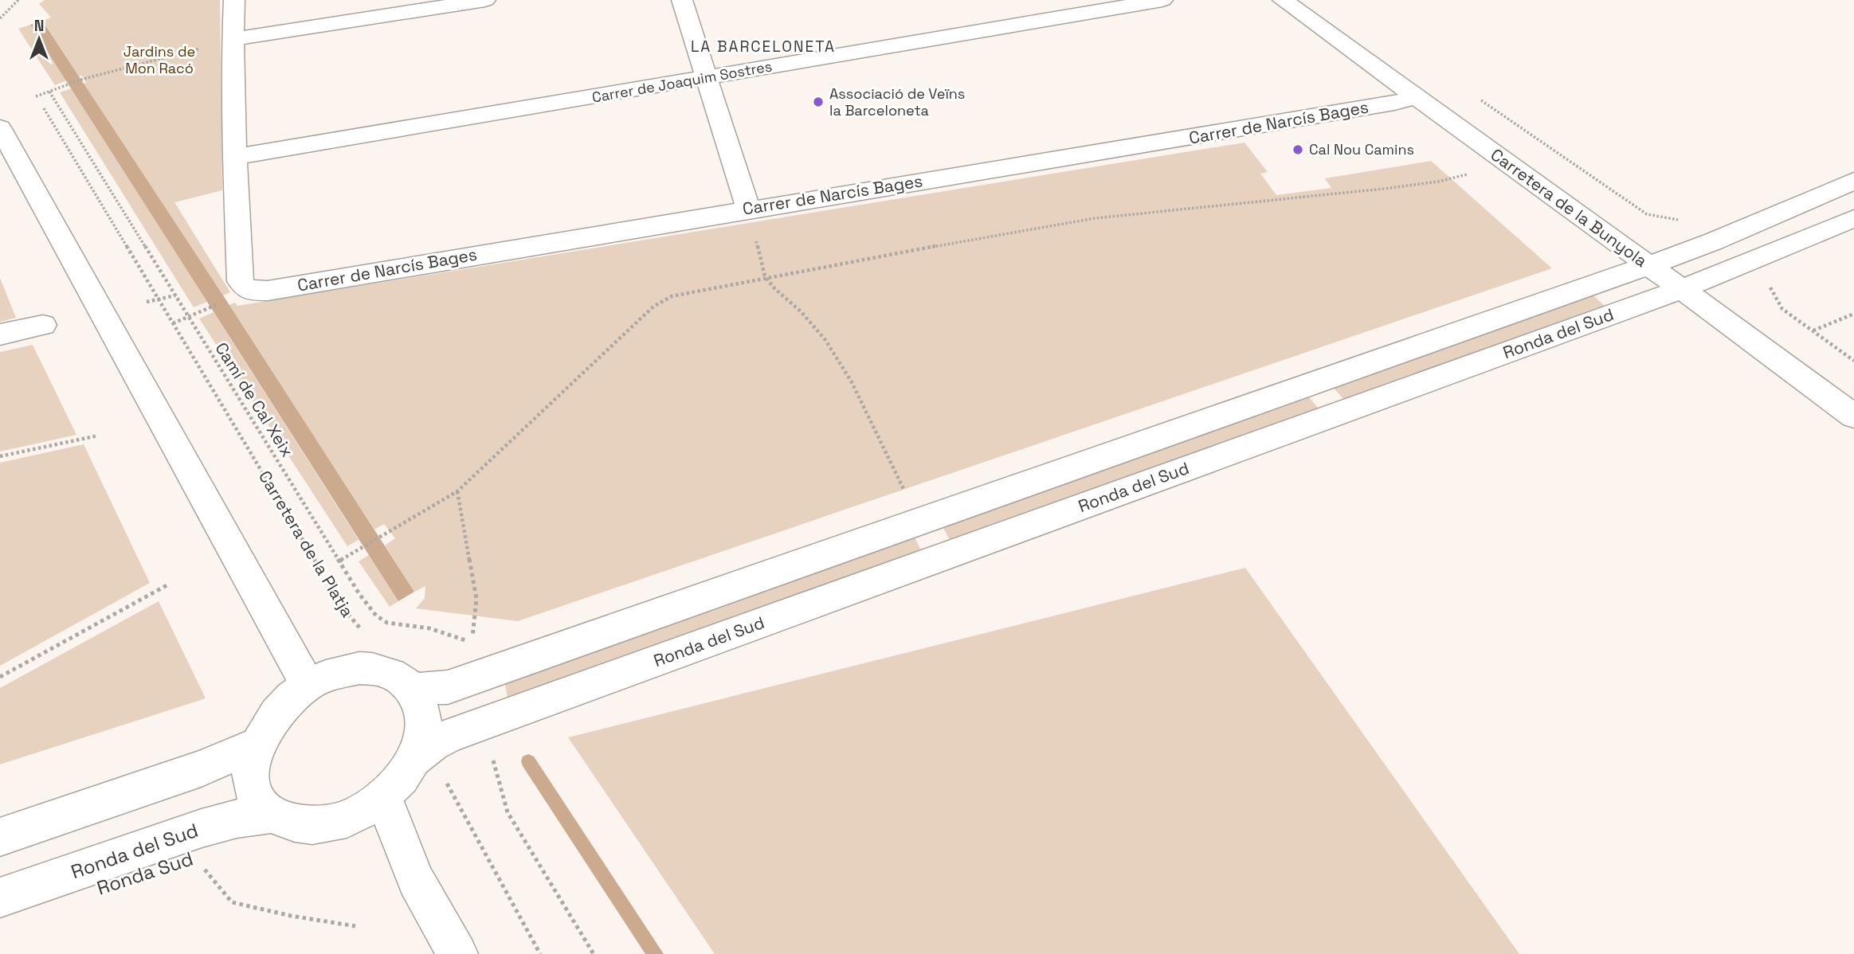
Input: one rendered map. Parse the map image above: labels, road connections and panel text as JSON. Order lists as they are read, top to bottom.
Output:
{
  "streets": {
    "street": [
      "Carrer de Joaquim Sostres",
      "Carrer de Narcís Bages",
      "Carretera de la Bunyola",
      "Ronda del Sud"
    ],
    "path": ["Camí de Cal Xeix", "Carretera de la Platja", "Ronda Sud"]
  },
  "crossings": [
    ["Carrer de Joaquim Sostres", "Carrer de Narcís Bages"],
    ["Carrer de Narcís Bages", "Carretera de la Bunyola"],
    ["Carretera de la Bunyola", "Ronda del Sud"]
  ],
  "districts": ["LA BARCELONETA"],
  "parks": ["Jardins de Mon Racó"],
  "places": ["Associació de Veïns la Barceloneta", "Cal Nou Camins"],
  "north": "top"
}
